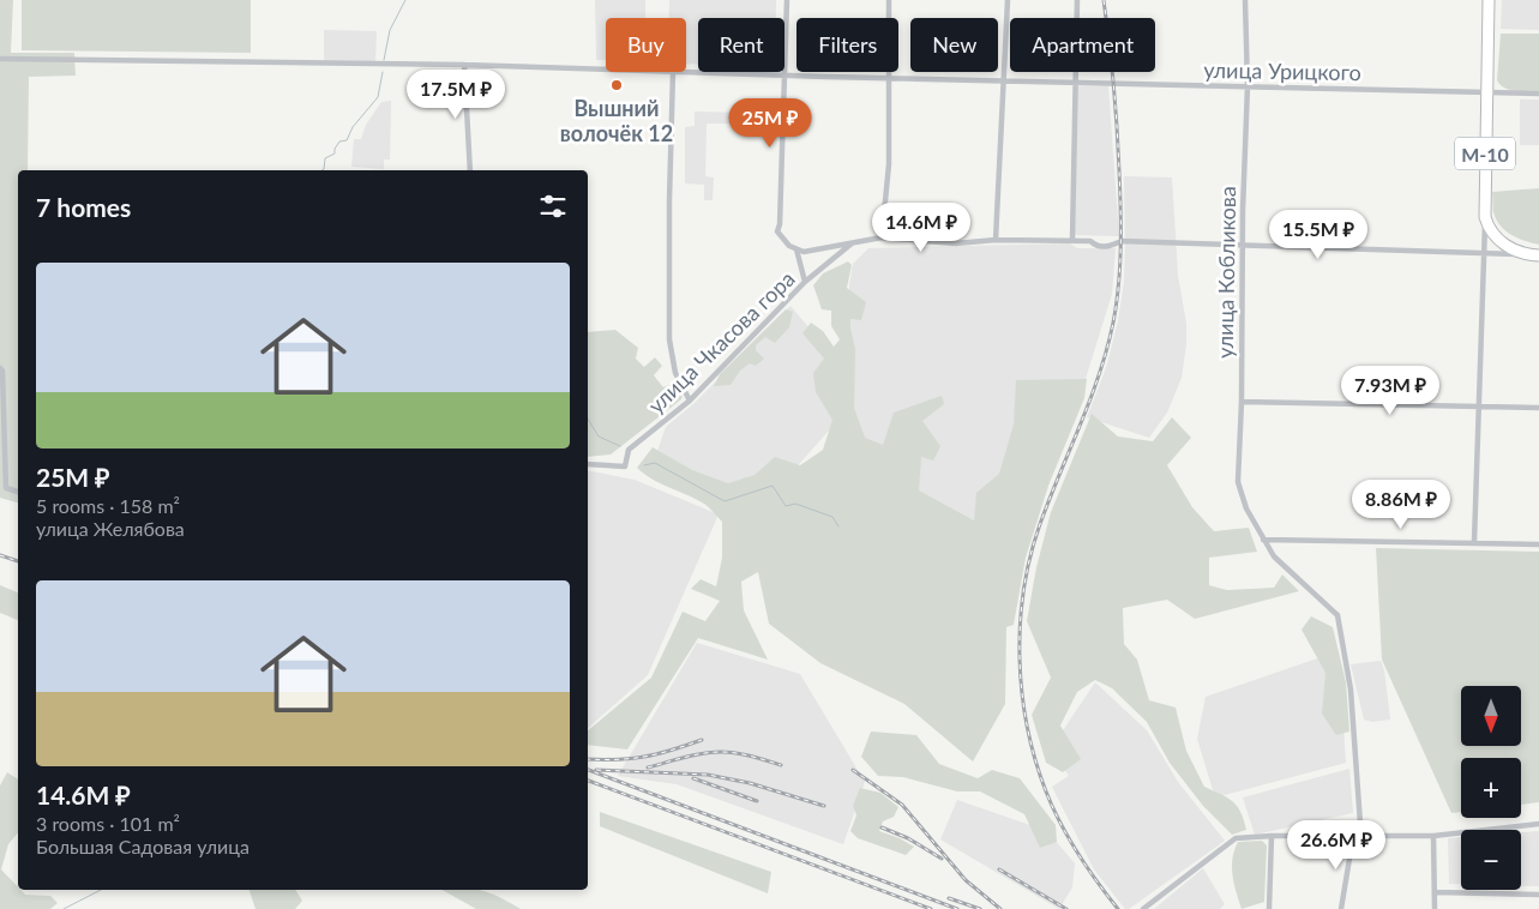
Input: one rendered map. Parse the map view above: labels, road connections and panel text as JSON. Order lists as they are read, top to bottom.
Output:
{
  "streets": {
    "highway": ["М-10"],
    "street": ["улица Урицкого", "улица Кобликова", "улица Чкасова гора"]
  },
  "crossings": [
    ["улица Урицкого", "М-10"],
    ["улица Урицкого", "улица Кобликова"]
  ],
  "places": ["Вышний волочёк 12"],
  "north": "bottom",
  "page": {
    "chip": [
      "Buy",
      "Rent",
      "Filters",
      "New",
      "Apartment"
    ],
    "price": [
      "17.5M ₽",
      "25M ₽",
      "14.6M ₽",
      "15.5M ₽",
      "7.93M ₽",
      "8.86M ₽",
      "26.6M ₽"
    ],
    "heading": "7 homes",
    "list": [
      {
        "name": "25M ₽",
        "note": "5 rooms · 158 m² · улица Желябова"
      },
      {
        "name": "14.6M ₽",
        "note": "3 rooms · 101 m² · Большая Садовая улица"
      }
    ],
    "map_buttons": ["+", "−"]
  }
}
